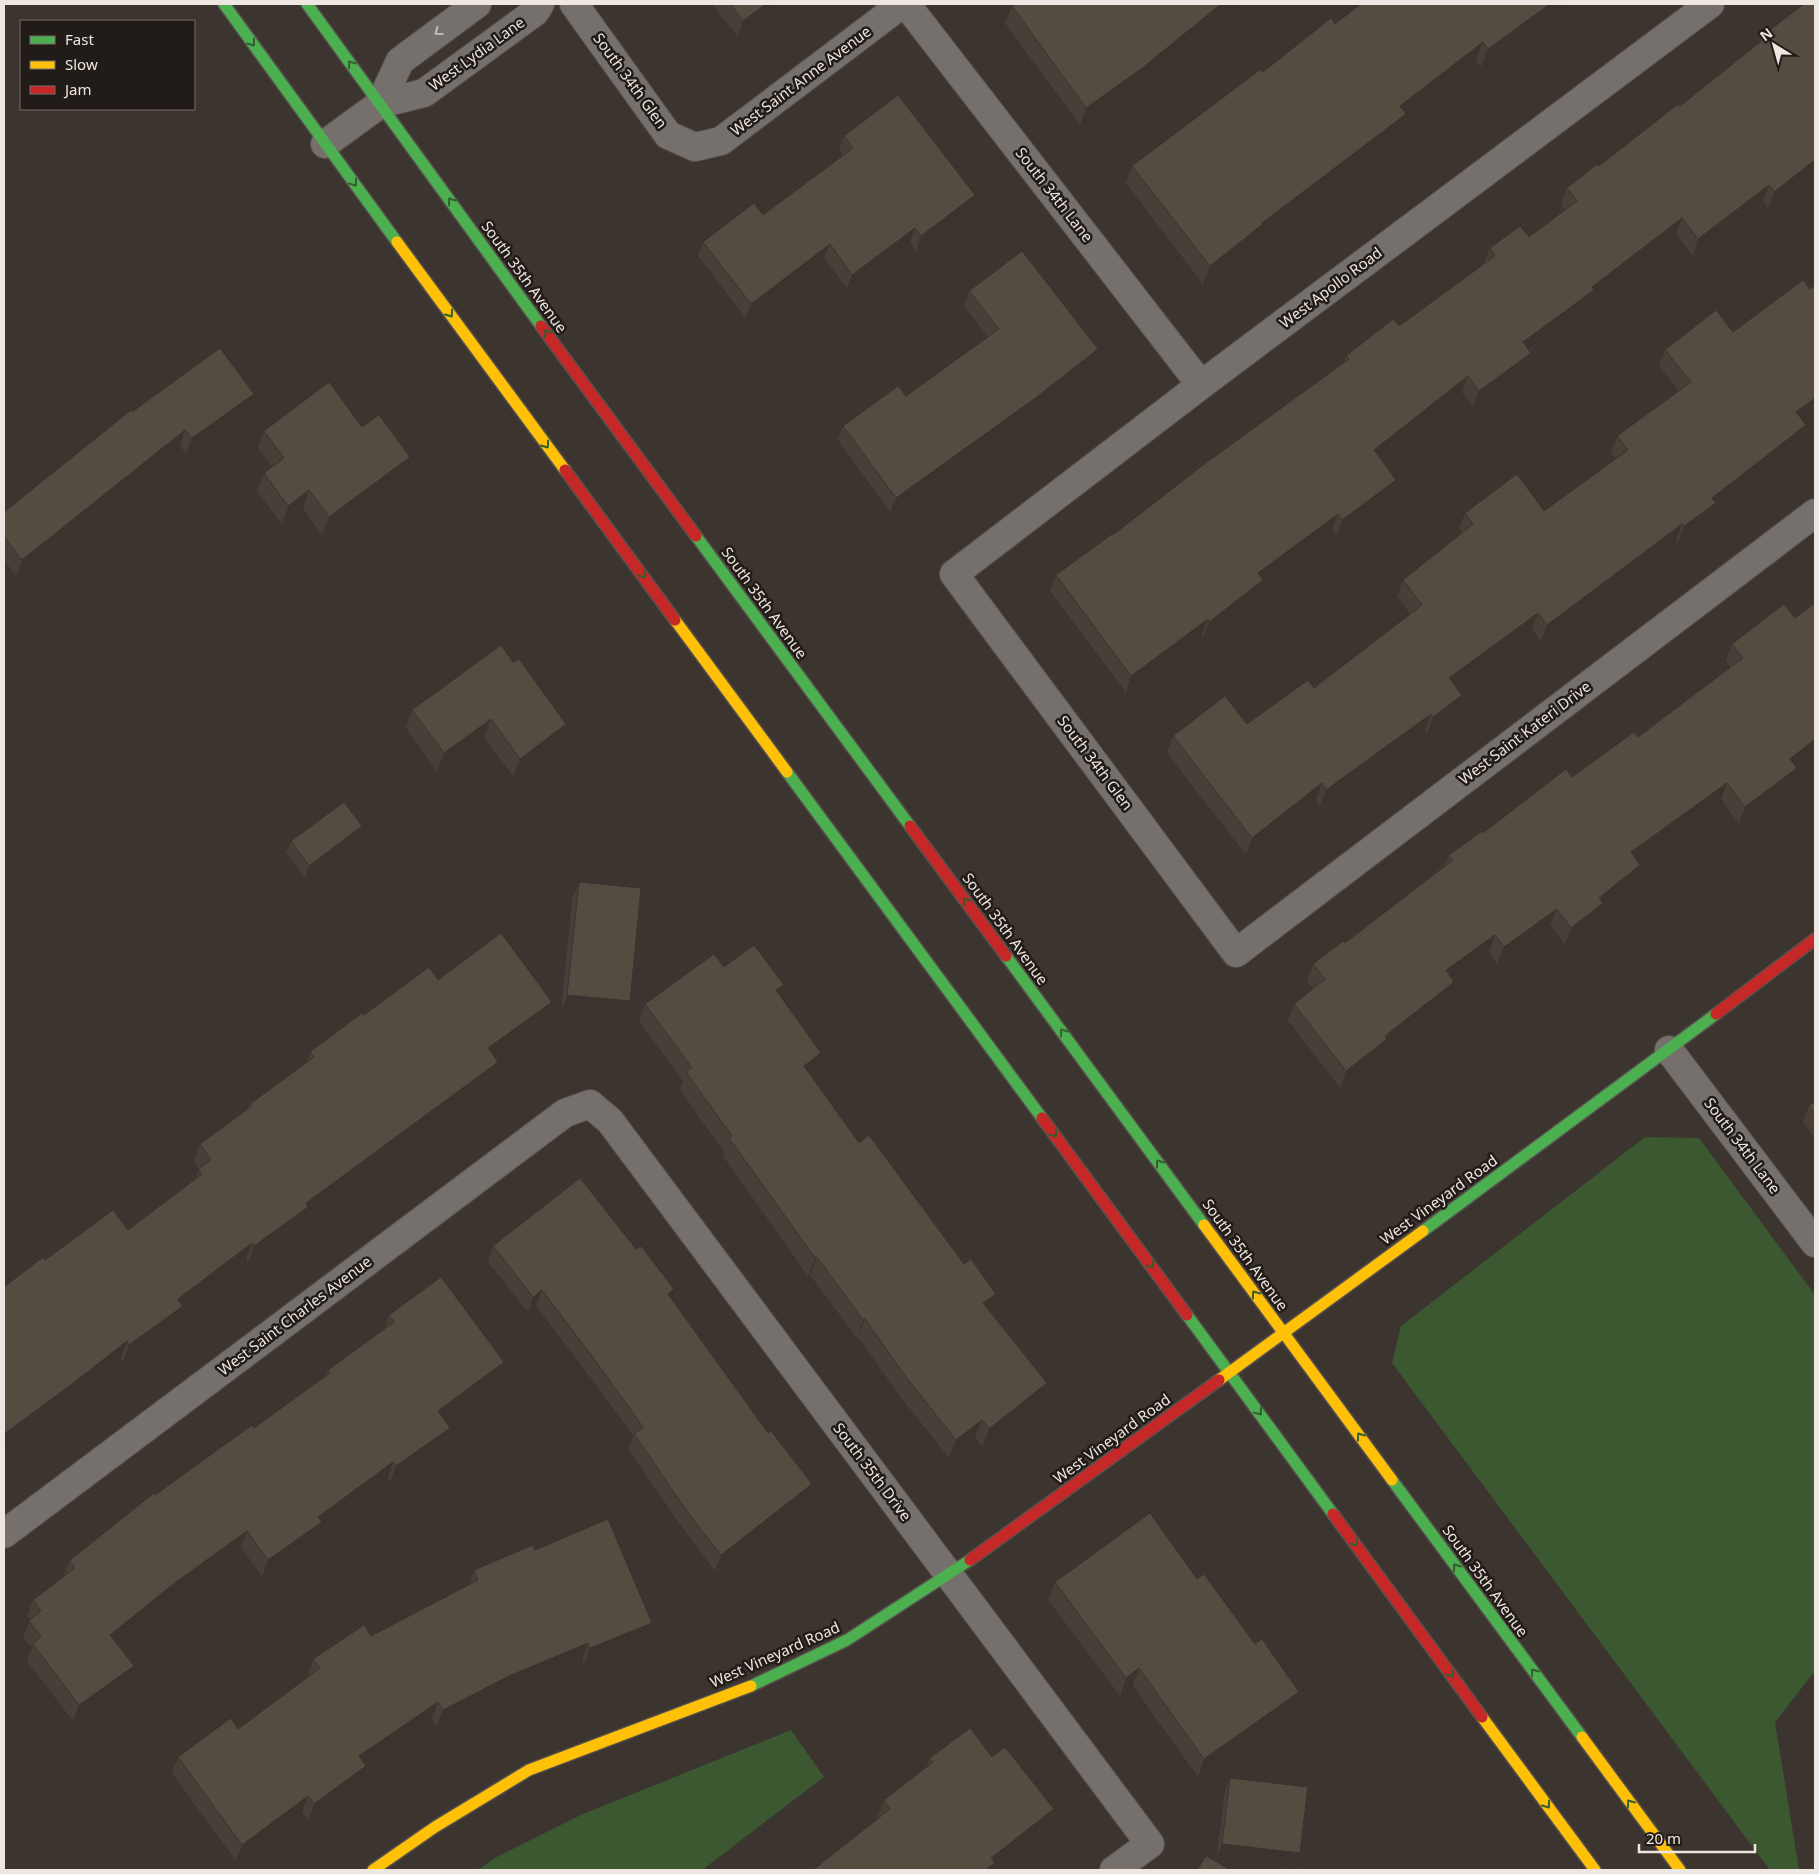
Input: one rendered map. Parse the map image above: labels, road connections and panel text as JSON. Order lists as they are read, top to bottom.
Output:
{
  "streets": {
    "main road": ["South 35th Avenue", "West Vineyard Road"],
    "street": [
      "West Lydia Lane",
      "South 34th Glen",
      "West Saint Anne Avenue",
      "South 34th Lane",
      "West Apollo Road",
      "West Saint Kateri Drive",
      "West Saint Charles Avenue",
      "South 35th Drive"
    ]
  },
  "crossings": [
    ["West Lydia Lane", "South 35th Avenue"],
    ["South 34th Glen", "West Saint Anne Avenue"],
    ["South 34th Glen", "West Apollo Road"],
    ["South 34th Glen", "West Saint Kateri Drive"],
    ["West Saint Anne Avenue", "South 34th Lane"],
    ["South 34th Lane", "West Apollo Road"],
    ["South 34th Lane", "West Vineyard Road"],
    ["South 35th Avenue", "West Vineyard Road"],
    ["West Vineyard Road", "South 35th Drive"],
    ["West Saint Charles Avenue", "South 35th Drive"]
  ],
  "legend": ["Fast", "Slow", "Jam"],
  "scale_bar": "20 m",
  "north": "top left"
}
